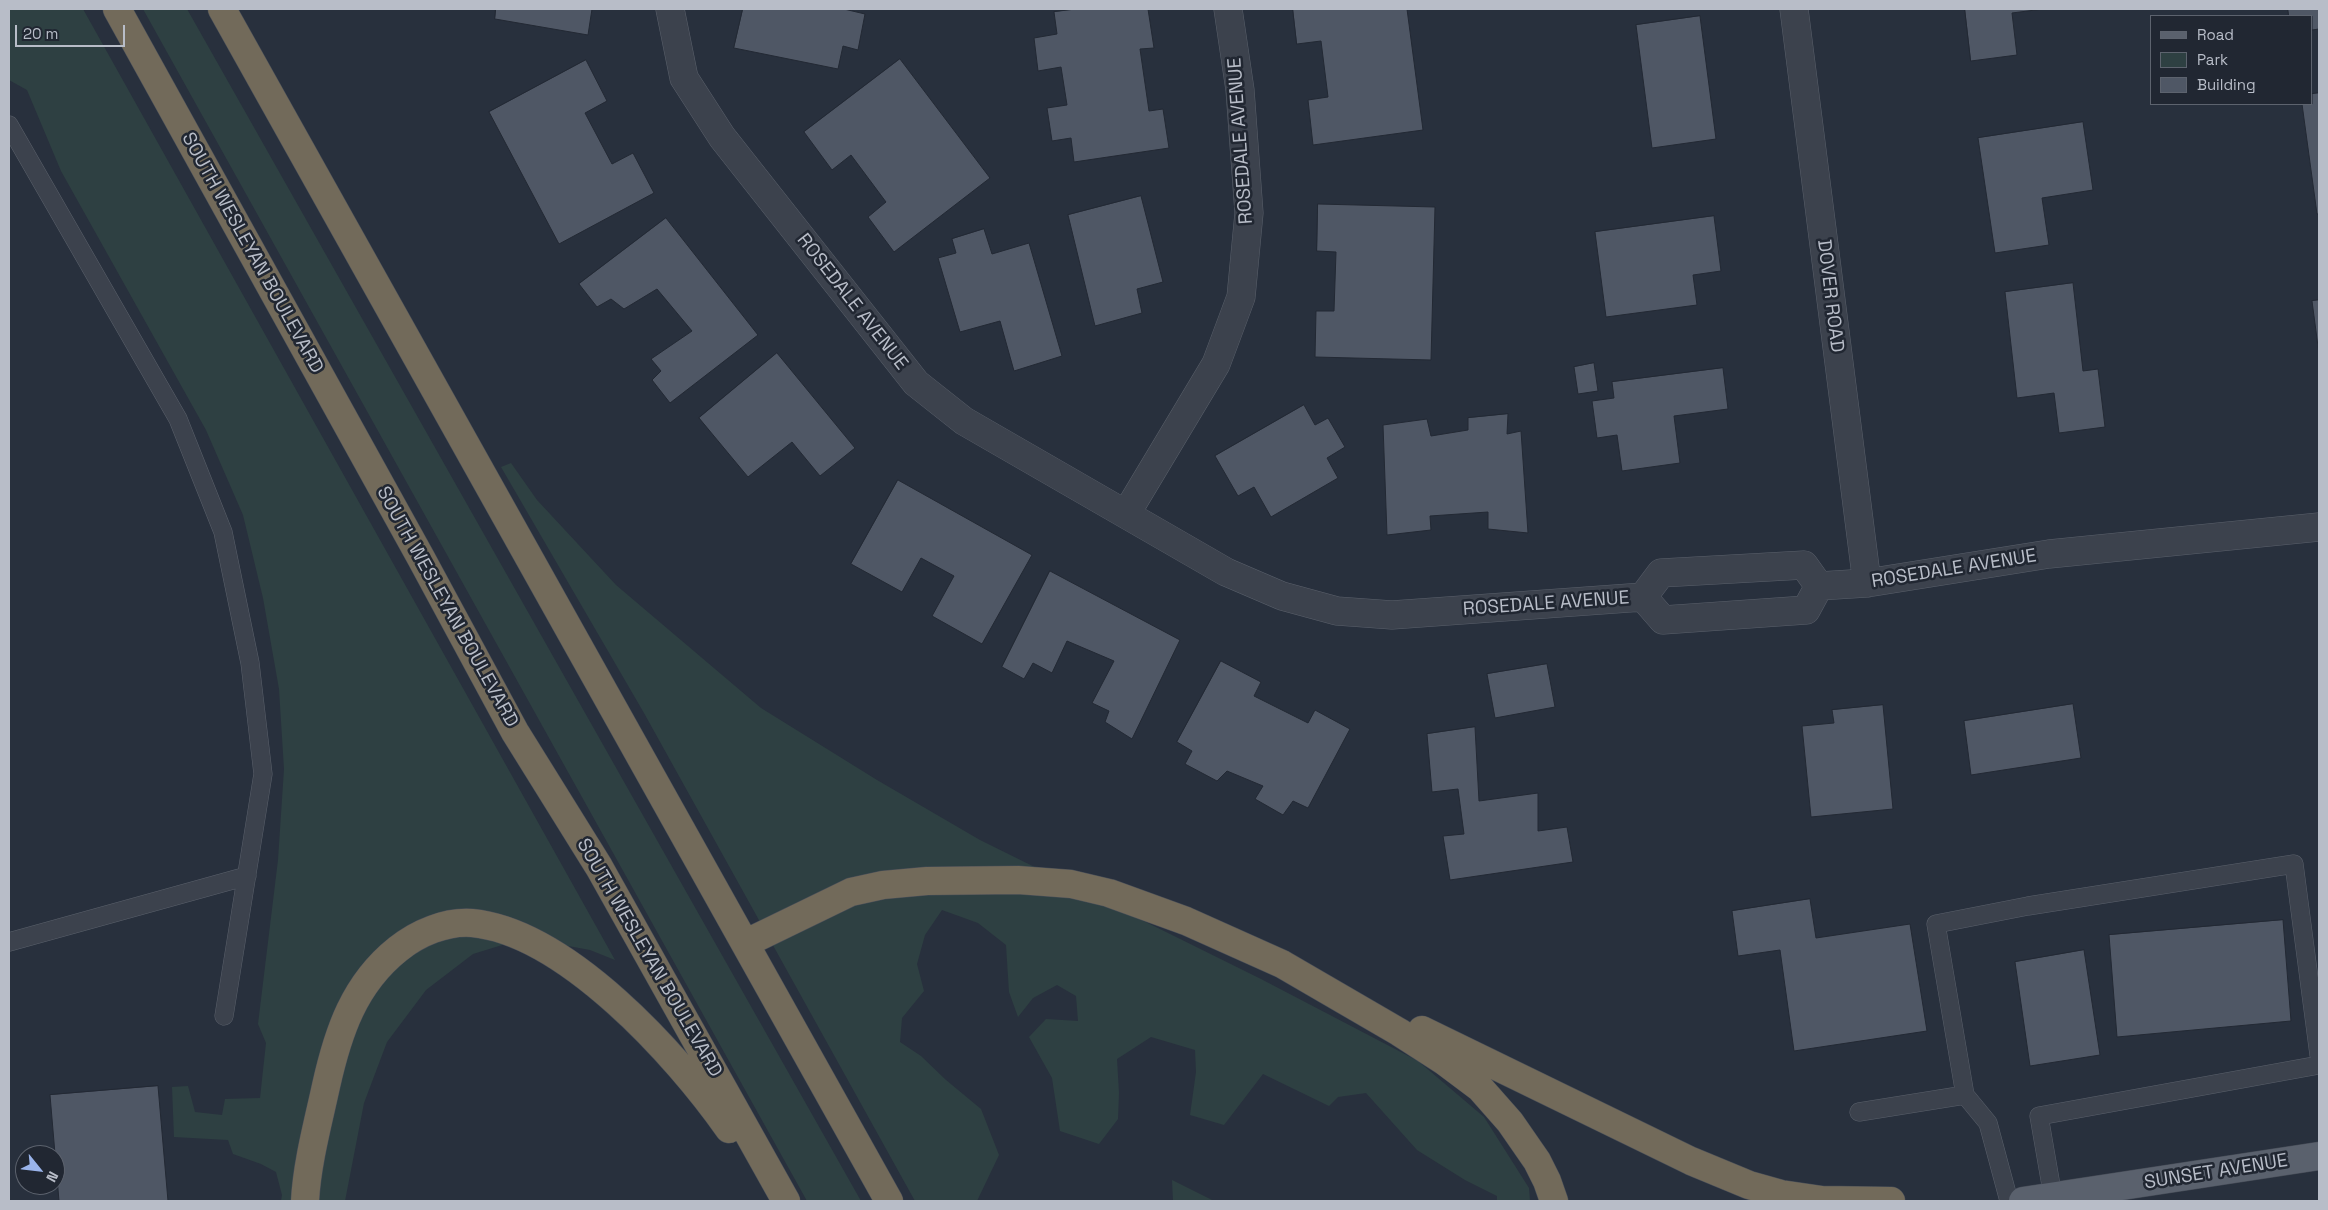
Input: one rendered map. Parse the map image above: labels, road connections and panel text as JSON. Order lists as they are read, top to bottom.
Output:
{
  "streets": {
    "highway": ["SOUTH WESLEYAN BOULEVARD"],
    "main road": ["SUNSET AVENUE"],
    "street": ["ROSEDALE AVENUE", "DOVER ROAD"]
  },
  "crossings": [
    ["ROSEDALE AVENUE", "DOVER ROAD"]
  ],
  "legend": ["Road", "Park", "Building"],
  "scale_bar": "20 m",
  "north": "bottom right"
}
